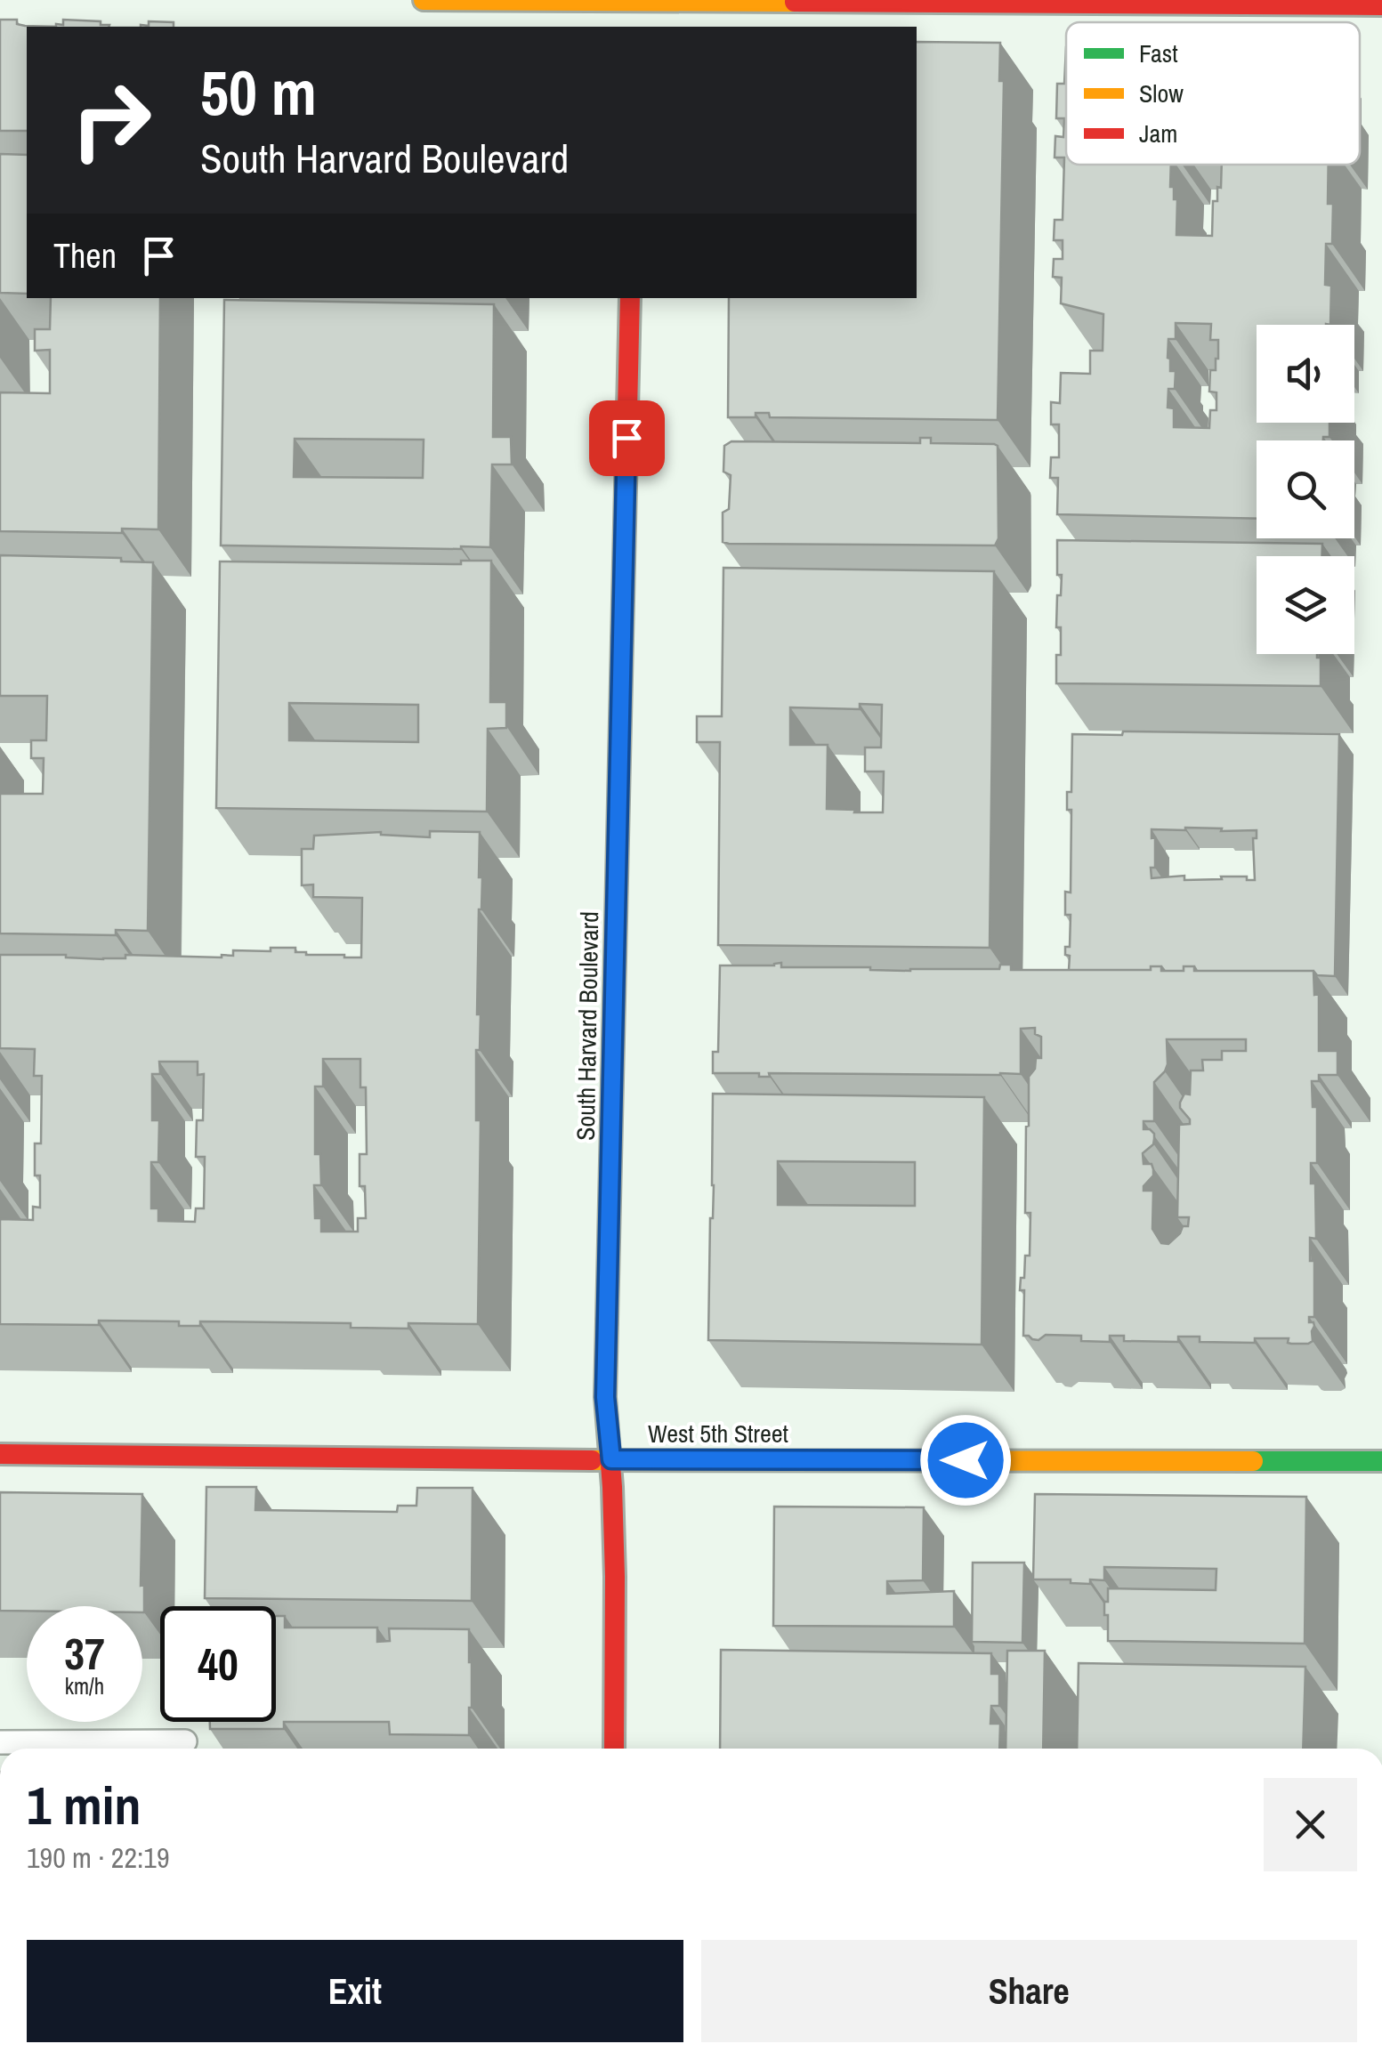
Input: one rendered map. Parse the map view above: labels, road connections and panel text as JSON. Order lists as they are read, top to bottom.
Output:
{
  "streets": {
    "street": ["South Harvard Boulevard", "West 5th Street"]
  },
  "crossings": [
    ["South Harvard Boulevard", "West 5th Street"]
  ],
  "legend": ["Fast", "Slow", "Jam"],
  "page": {
    "turn": ["50 m", "South Harvard Boulevard"],
    "then": "Then",
    "speed": "37 km/h",
    "limit": "40",
    "heading": ["1 min", "190 m · 22:19"],
    "buttons": ["Exit", "Share"]
  }
}
